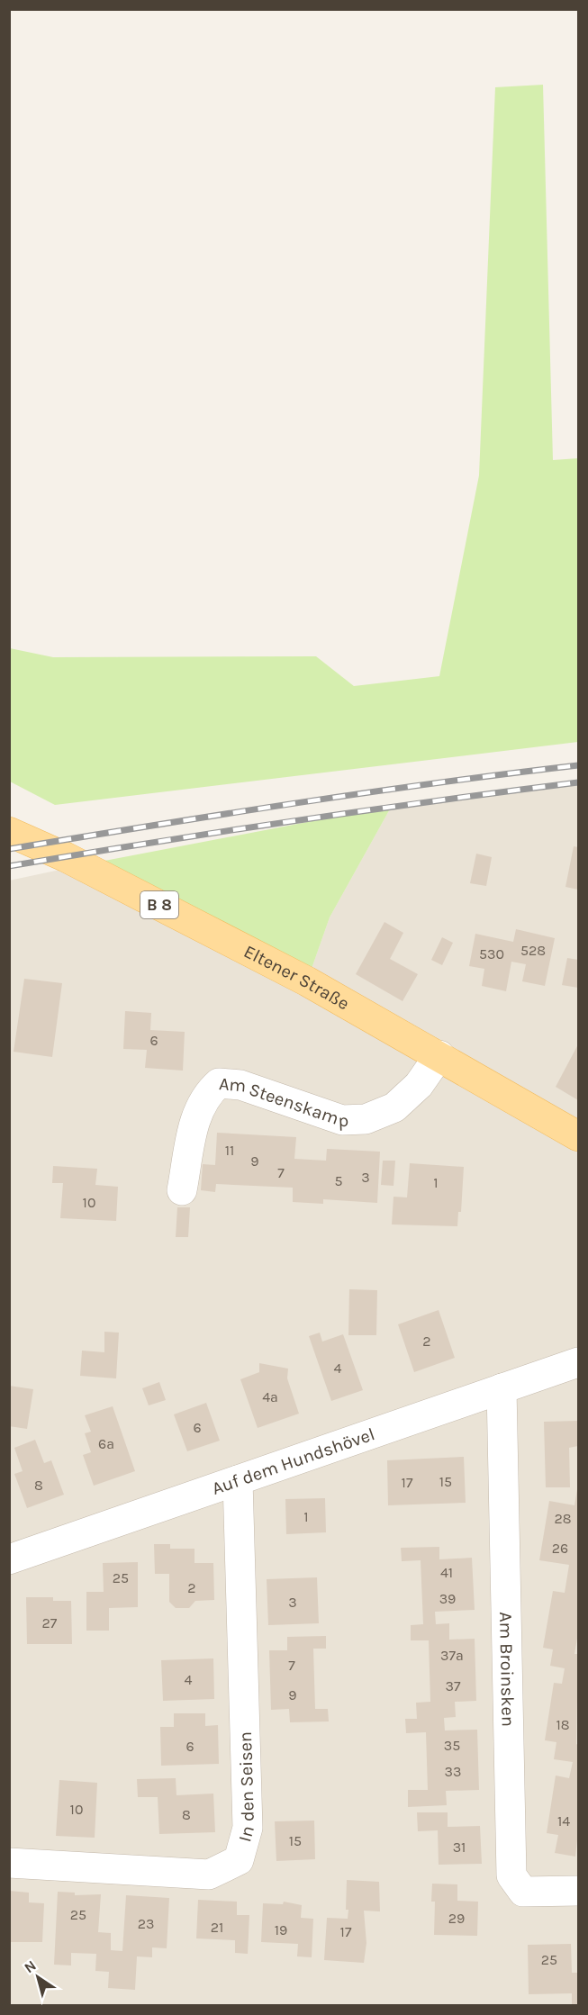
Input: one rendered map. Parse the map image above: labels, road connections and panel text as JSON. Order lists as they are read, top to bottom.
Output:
{
  "streets": {
    "main road": ["B 8", "Eltener Straße"],
    "street": [
      "Am Steenskamp",
      "Auf dem Hundshövel",
      "Am Broinsken",
      "In den Seisen"
    ]
  },
  "crossings": [
    ["Eltener Straße", "Am Steenskamp"],
    ["Auf dem Hundshövel", "Am Broinsken"],
    ["Auf dem Hundshövel", "In den Seisen"]
  ],
  "house_numbers": [
    "528",
    "530",
    "6",
    "11",
    "9",
    "7",
    "3",
    "5",
    "1",
    "10",
    "2",
    "4",
    "4a",
    "6",
    "6a",
    "15",
    "17",
    "8",
    "1",
    "28",
    "26",
    "41",
    "25",
    "2",
    "39",
    "3",
    "27",
    "37a",
    "7",
    "4",
    "37",
    "9",
    "18",
    "35",
    "6",
    "33",
    "10",
    "8",
    "14",
    "15",
    "31",
    "25",
    "29",
    "23",
    "21",
    "19",
    "17",
    "25"
  ],
  "north": "top left"
}
